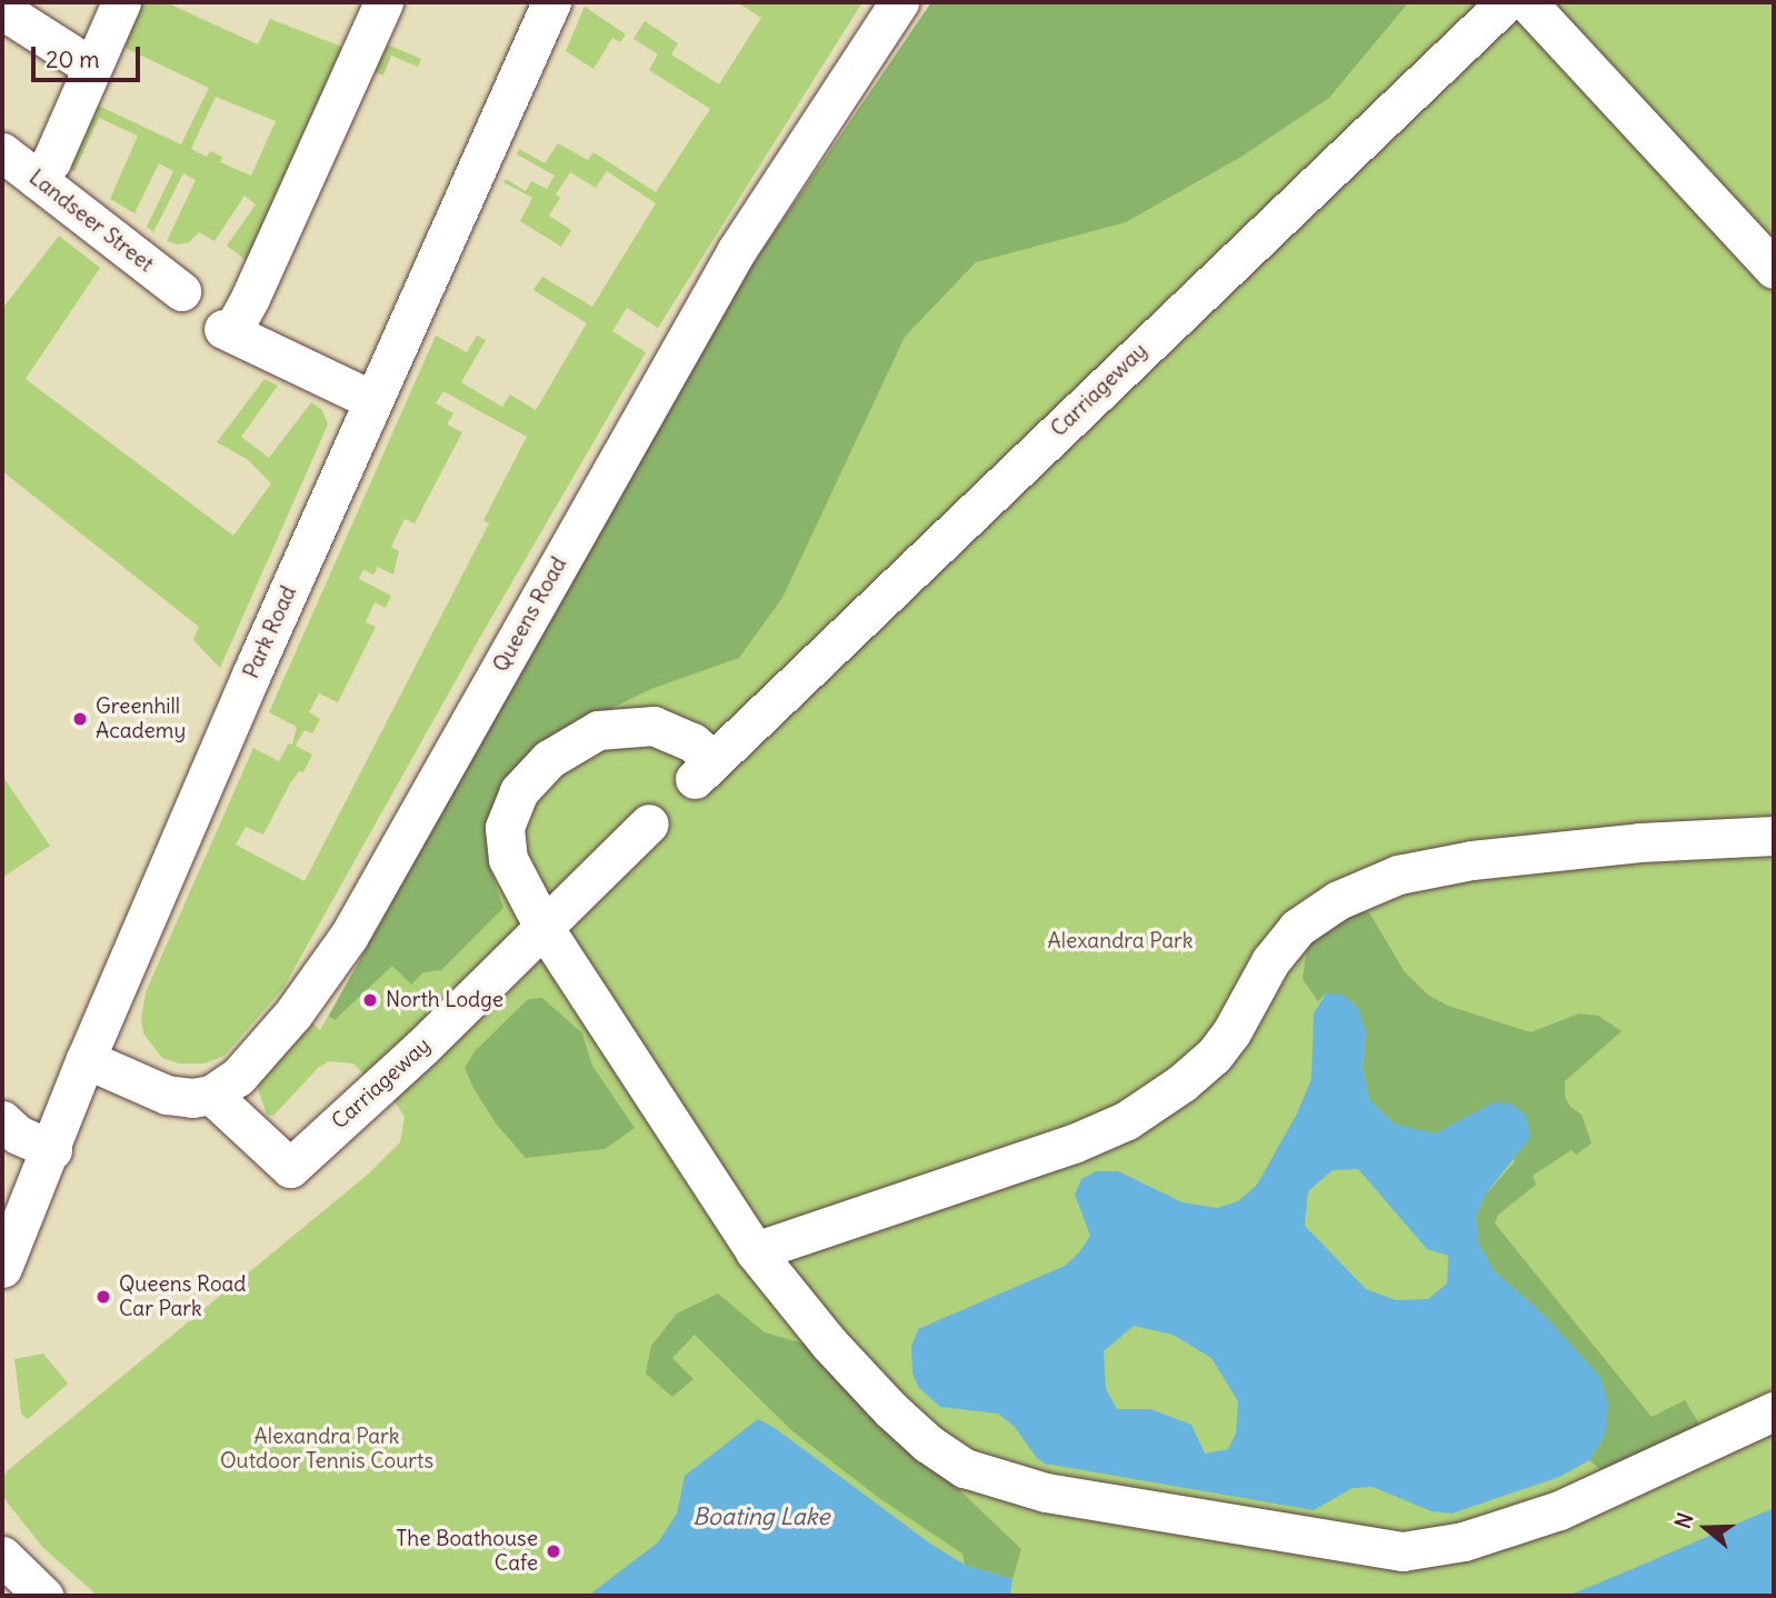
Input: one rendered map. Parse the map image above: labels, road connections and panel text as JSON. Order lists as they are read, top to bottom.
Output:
{
  "streets": {
    "street": [
      "Landseer Street",
      "Carriageway",
      "Queens Road",
      "Park Road"
    ]
  },
  "crossings": [
    ["Carriageway", "Queens Road"]
  ],
  "water": ["Boating Lake"],
  "parks": ["Alexandra Park", "Alexandra Park Outdoor Tennis Courts"],
  "places": [
    "Greenhill Academy",
    "North Lodge",
    "Queens Road Car Park",
    "The Boathouse Cafe"
  ],
  "scale_bar": "20 m",
  "north": "left"
}
